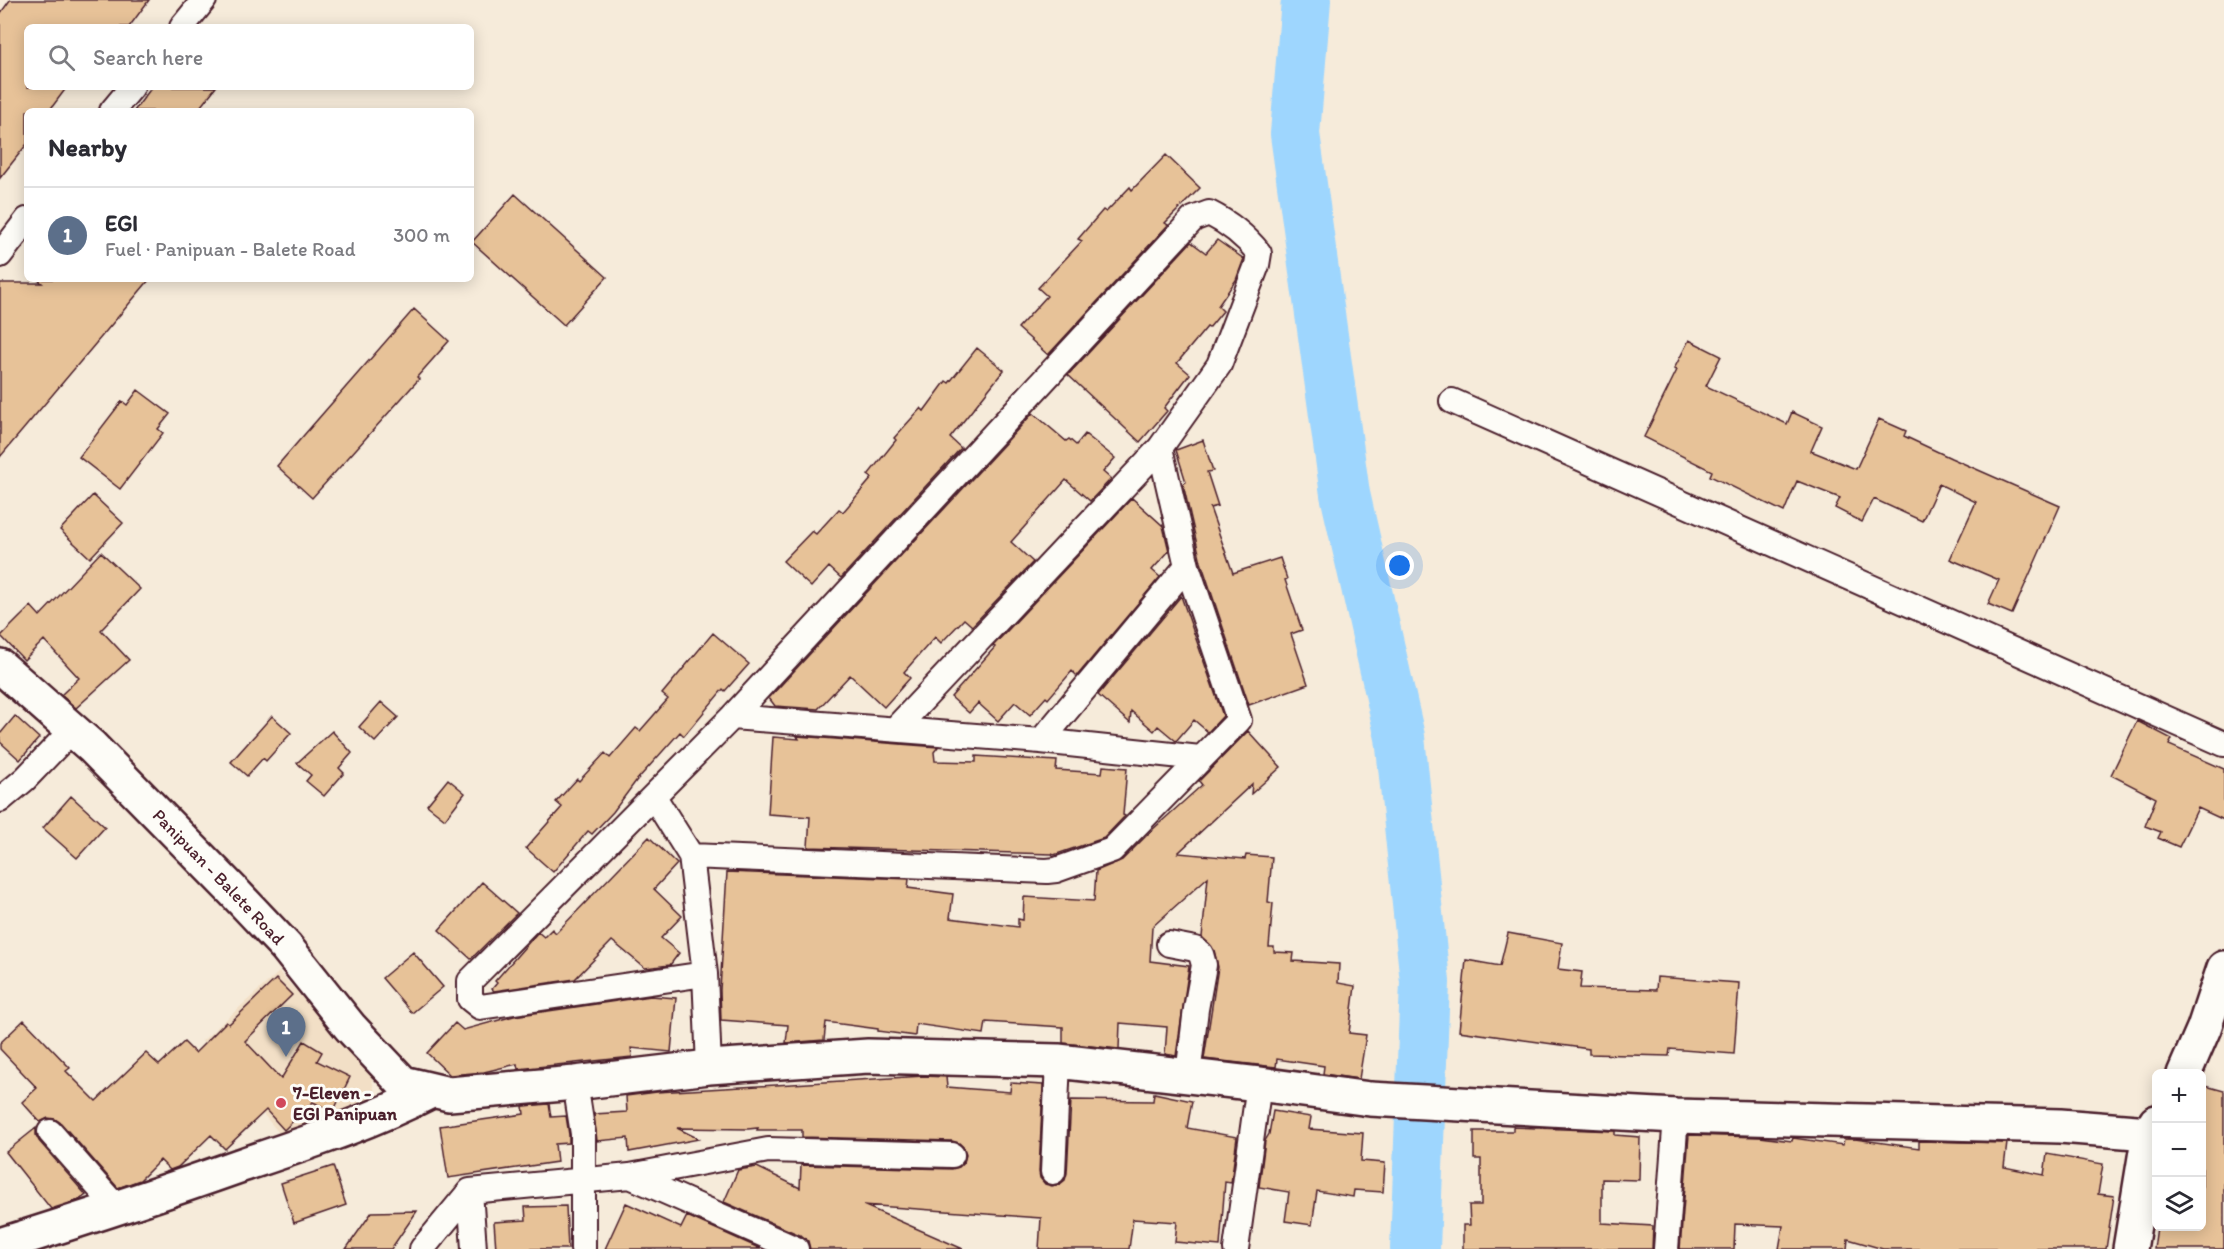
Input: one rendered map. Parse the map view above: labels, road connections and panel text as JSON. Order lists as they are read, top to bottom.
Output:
{
  "streets": {
    "main road": ["Panipuan - Balete Road"]
  },
  "places": ["7-Eleven - EGI Panipuan"],
  "page": {
    "search": "Search here",
    "heading": "Nearby",
    "list": [
      {
        "mark": "1",
        "name": "EGI",
        "note": "Fuel · Panipuan - Balete Road",
        "value": "300 m"
      }
    ],
    "pins": "1",
    "map_buttons": ["+", "−"]
  }
}
